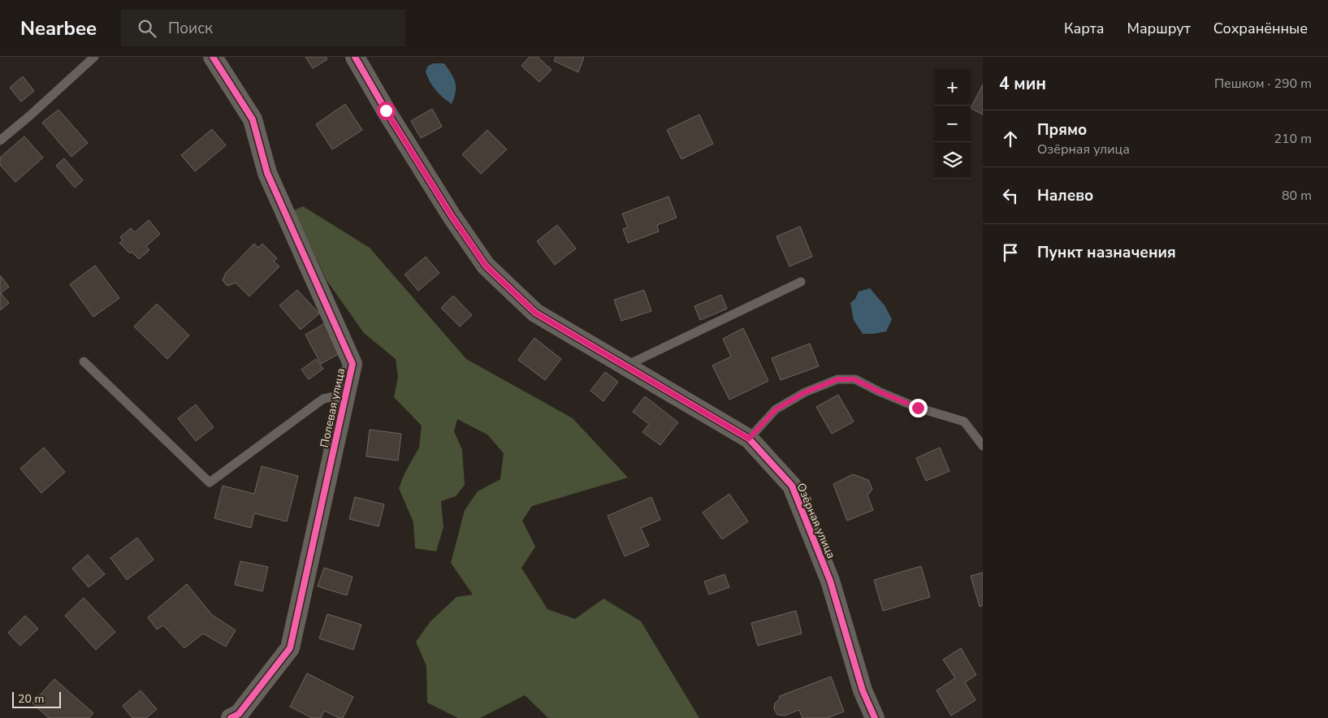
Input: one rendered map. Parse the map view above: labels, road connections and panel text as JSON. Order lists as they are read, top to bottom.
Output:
{
  "streets": {
    "street": ["Полевая улица", "Озёрная улица"]
  },
  "scale_bar": "20 m",
  "page": {
    "header": "Nearbee",
    "search": "Поиск",
    "nav": ["Карта", "Маршрут", "Сохранённые"],
    "heading": ["4 мин", "Пешком · 290 m"],
    "map_buttons": ["+", "−"],
    "list": [
      ["Прямо", "Озёрная улица", "210 m"],
      ["Налево", "80 m"],
      "Пункт назначения"
    ],
    "scale": "20 m"
  }
}
